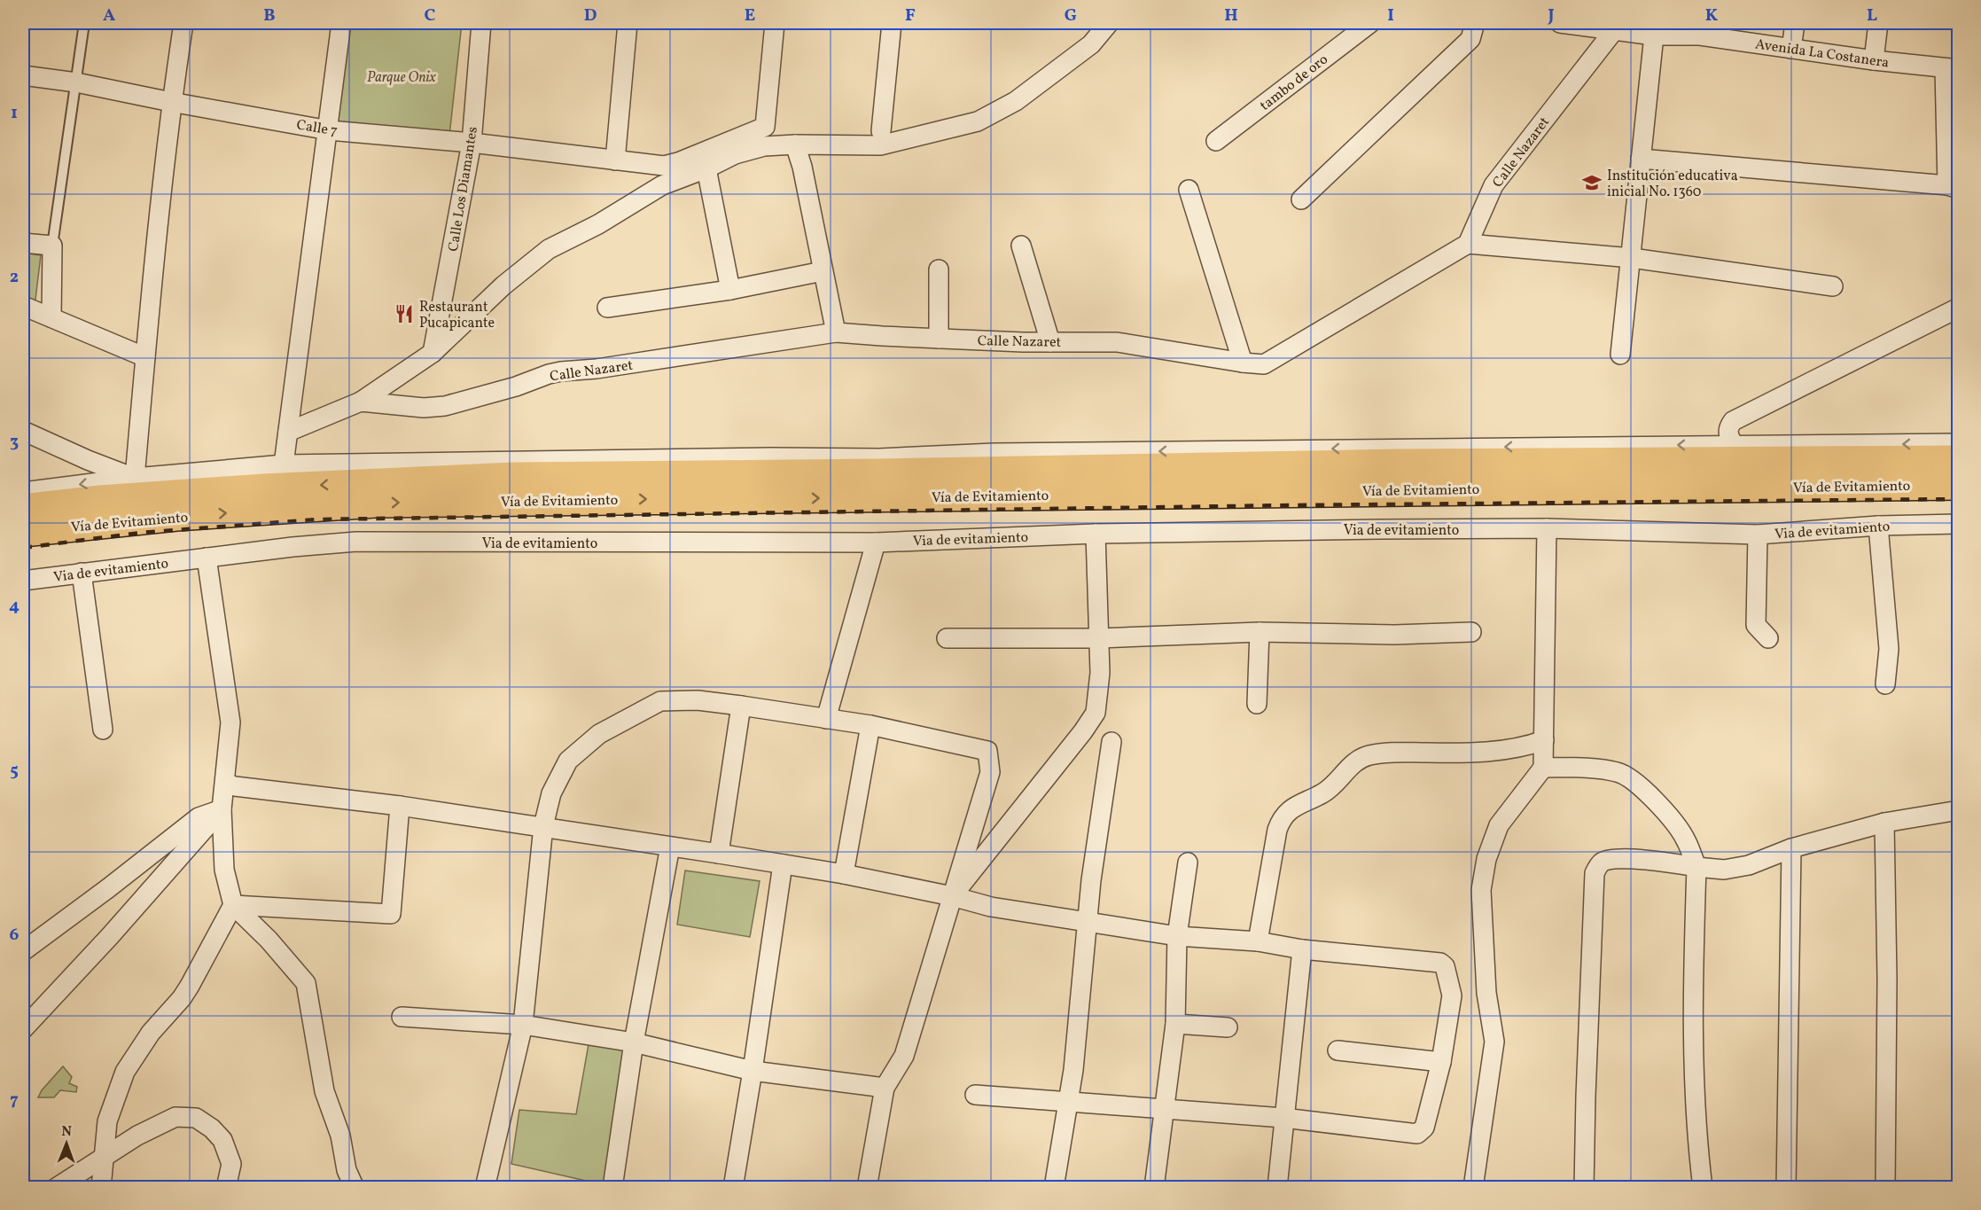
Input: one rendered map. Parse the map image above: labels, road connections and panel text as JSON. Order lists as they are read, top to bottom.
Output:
{
  "streets": {
    "highway": ["Vía de Evitamiento"],
    "street": [
      "Avenida La Costanera",
      "tambo de oro",
      "Calle 7",
      "Calle Nazaret",
      "Calle Los Diamantes",
      "Via de evitamiento"
    ]
  },
  "crossings": [
    ["Avenida La Costanera", "Calle Nazaret"],
    ["Calle 7", "Calle Los Diamantes"]
  ],
  "parks": ["Parque Onix"],
  "places": {
    "school or university": ["Institución educativa inicial No. 1360"],
    "restaurant": ["Restaurant Pucapicante"]
  },
  "north": "top",
  "grid": {
    "columns": [
      "A",
      "B",
      "C",
      "D",
      "E",
      "F",
      "G",
      "H",
      "I",
      "J",
      "K",
      "L"
    ],
    "rows": [
      "1",
      "2",
      "3",
      "4",
      "5",
      "6",
      "7"
    ]
  }
}
